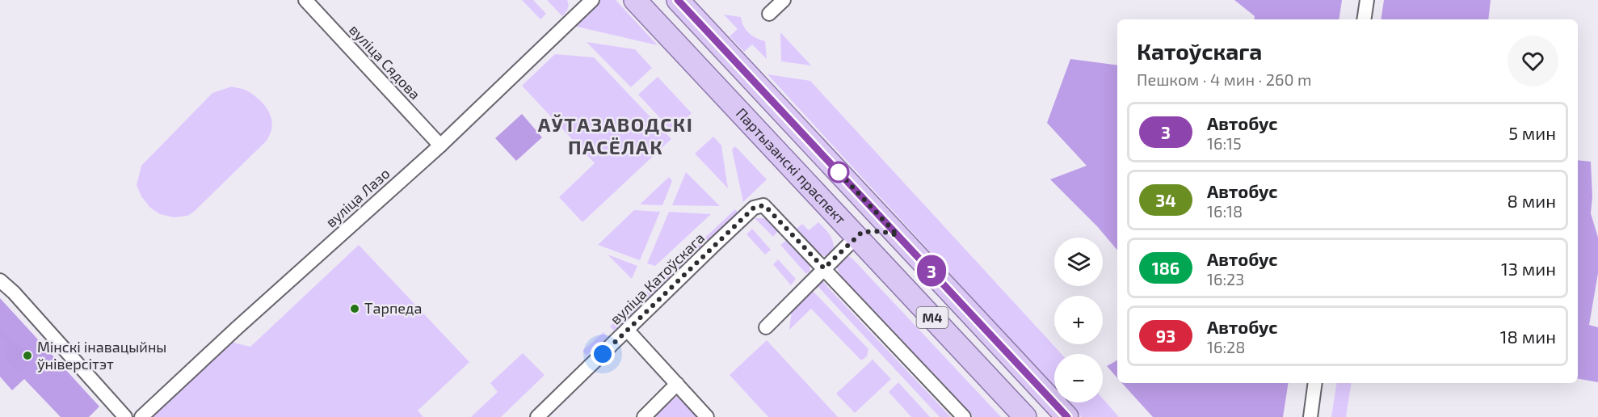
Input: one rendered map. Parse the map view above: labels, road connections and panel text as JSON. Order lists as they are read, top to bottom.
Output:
{
  "streets": {
    "main road": ["Партызанскі праспект", "М4"],
    "street": ["вуліца Сядова", "вуліца Лазо", "вуліца Катоўскага"]
  },
  "crossings": [
    ["вуліца Сядова", "вуліца Лазо"]
  ],
  "districts": ["АЎТАЗАВОДСКІ ПАСЁЛАК"],
  "places": ["Тарпеда", "Мінскі інавацыйны ўніверсітэт"],
  "lines": ["bus line 3"],
  "page": {
    "on_map": "3",
    "heading": ["Катоўскага", "Пешком · 4 мин · 260 m"],
    "list": [
      {
        "mark": "3",
        "name": "Автобус",
        "note": "16:15",
        "value": "5 мин"
      },
      {
        "mark": "34",
        "name": "Автобус",
        "note": "16:18",
        "value": "8 мин"
      },
      {
        "mark": "186",
        "name": "Автобус",
        "note": "16:23",
        "value": "13 мин"
      },
      {
        "mark": "93",
        "name": "Автобус",
        "note": "16:28",
        "value": "18 мин"
      }
    ],
    "map_buttons": ["+", "−"]
  }
}
